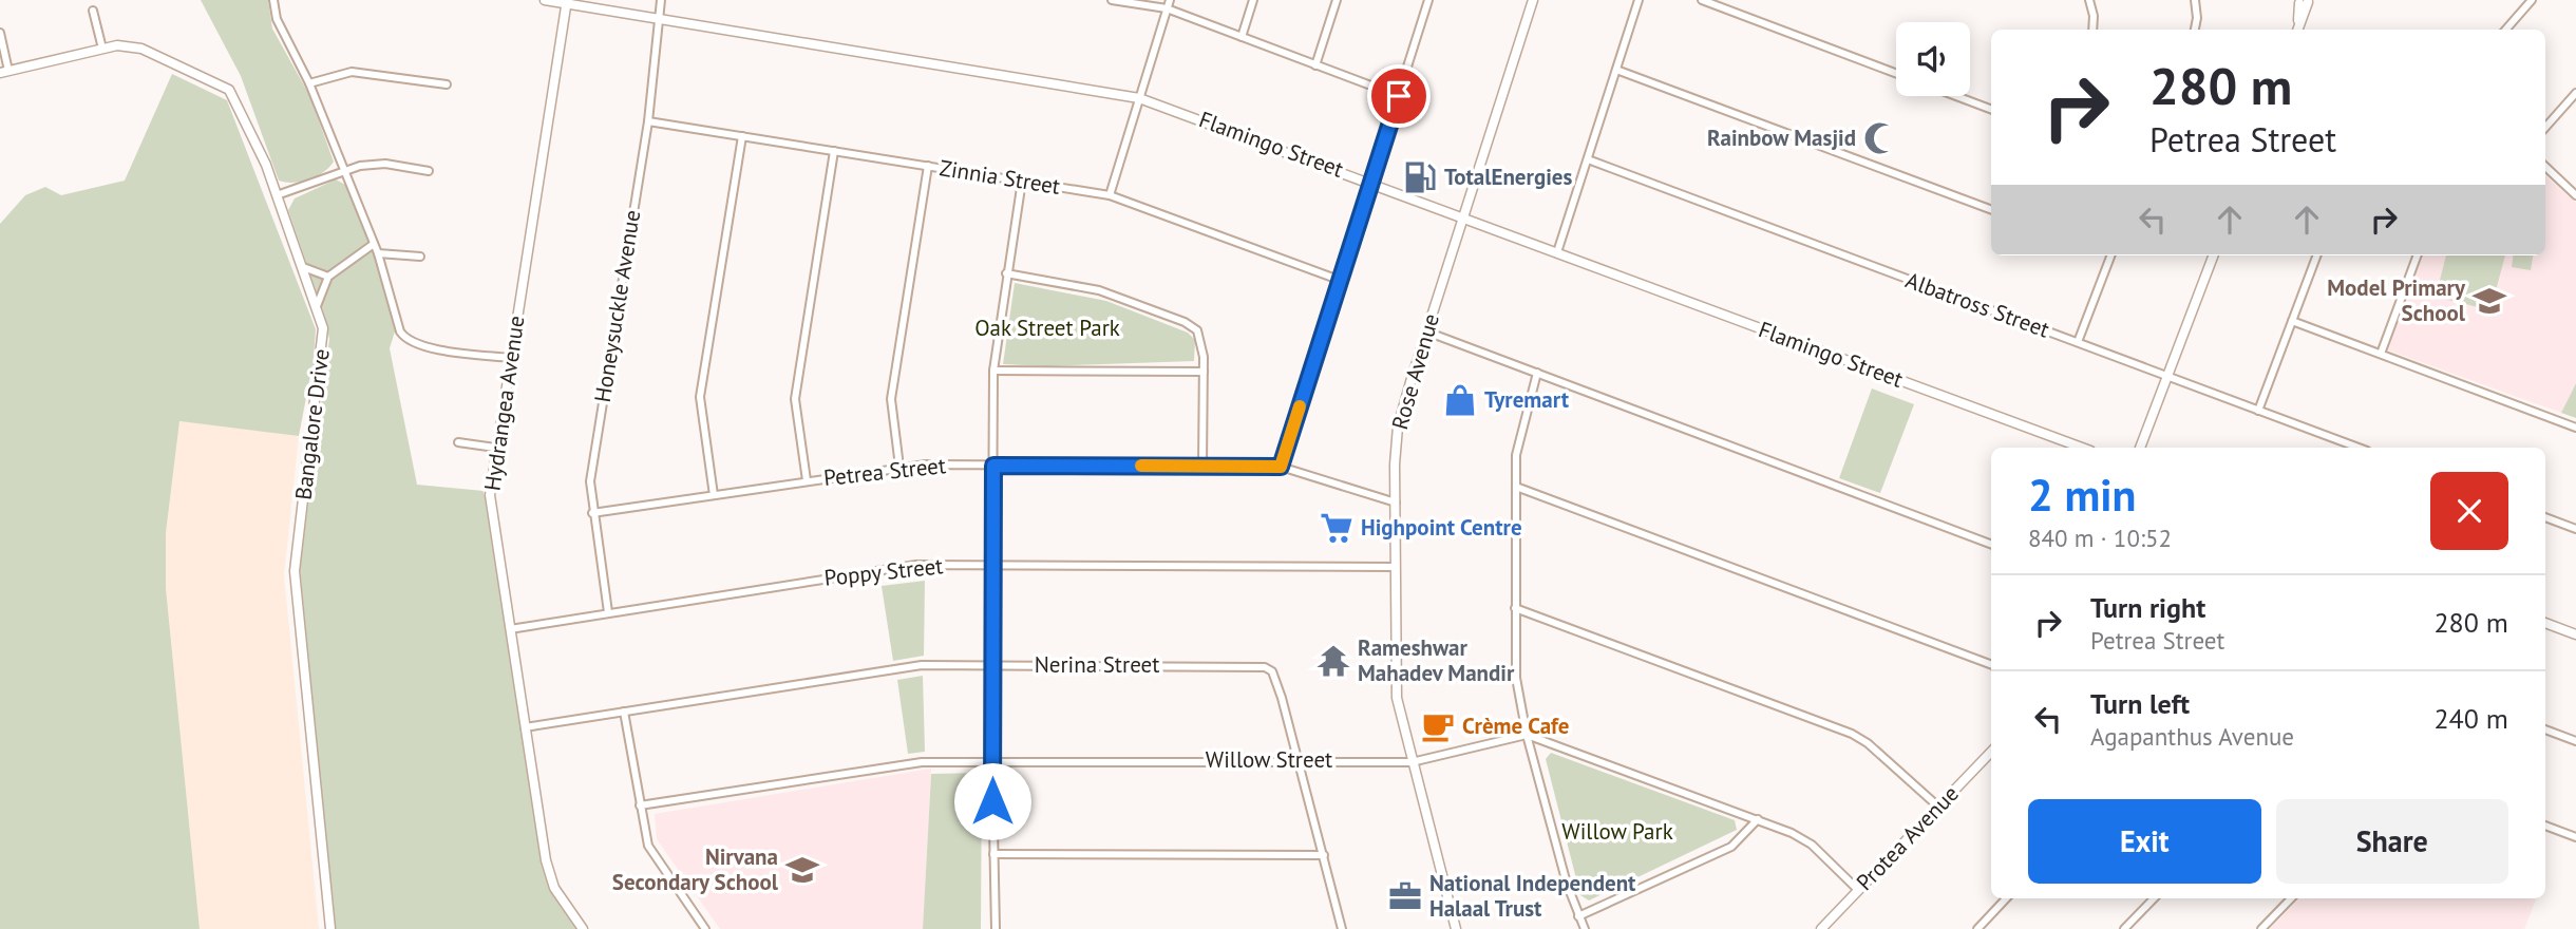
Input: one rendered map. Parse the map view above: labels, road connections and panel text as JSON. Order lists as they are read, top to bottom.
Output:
{
  "streets": {
    "street": [
      "Flamingo Street",
      "Zinnia Street",
      "Albatross Street",
      "Honeysuckle Avenue",
      "Rose Avenue",
      "Hydrangea Avenue",
      "Bangalore Drive",
      "Petrea Street",
      "Poppy Street",
      "Nerina Street",
      "Willow Street",
      "Protea Avenue"
    ]
  },
  "crossings": [
    ["Flamingo Street", "Honeysuckle Avenue"],
    ["Flamingo Street", "Rose Avenue"],
    ["Flamingo Street", "Hydrangea Avenue"],
    ["Zinnia Street", "Honeysuckle Avenue"],
    ["Honeysuckle Avenue", "Petrea Street"],
    ["Honeysuckle Avenue", "Poppy Street"],
    ["Rose Avenue", "Petrea Street"],
    ["Rose Avenue", "Poppy Street"],
    ["Rose Avenue", "Willow Street"],
    ["Hydrangea Avenue", "Poppy Street"],
    ["Hydrangea Avenue", "Nerina Street"],
    ["Nerina Street", "Willow Street"]
  ],
  "parks": ["Oak Street Park", "Willow Park"],
  "places": {
    "mosque": ["Rainbow Masjid"],
    "fuel station": ["TotalEnergies"],
    "school or university": ["Model Primary School", "Nirvana Secondary School"],
    "shop": ["Tyremart"],
    "supermarket": ["Highpoint Centre"],
    "temple": ["Rameshwar Mahadev Mandir"],
    "cafe": ["Crème Cafe"],
    "office": ["National Independent Halaal Trust"]
  },
  "page": {
    "turn": ["280 m", "Petrea Street"],
    "heading": ["2 min", "840 m · 10:52"],
    "list": [
      {
        "name": "Turn right",
        "note": "Petrea Street",
        "value": "280 m"
      },
      {
        "name": "Turn left",
        "note": "Agapanthus Avenue",
        "value": "240 m"
      }
    ],
    "buttons": ["Exit", "Share"]
  }
}
